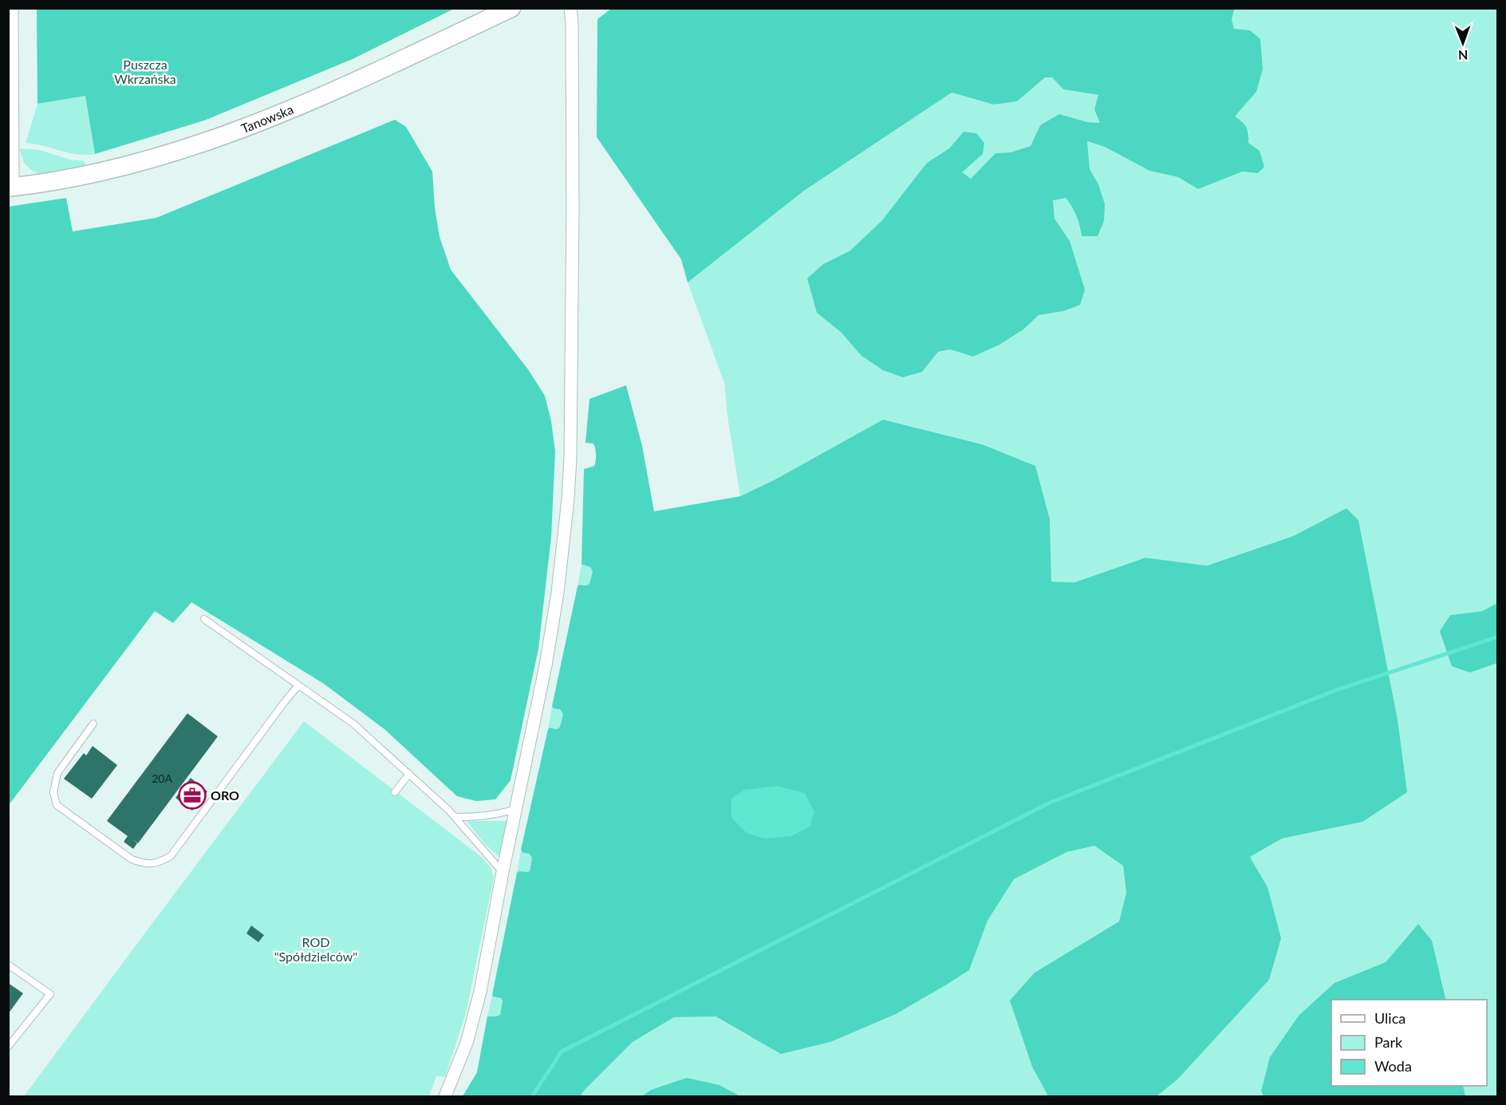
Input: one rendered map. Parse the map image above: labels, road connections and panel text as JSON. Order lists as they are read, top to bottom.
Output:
{
  "streets": {
    "main road": ["Tanowska"]
  },
  "parks": ["Puszcza Wkrzańska", "ROD \"Spółdzielców\""],
  "places": {
    "office": ["ORO"]
  },
  "house_numbers": ["20A"],
  "legend": ["Ulica", "Park", "Woda"],
  "north": "bottom"
}
